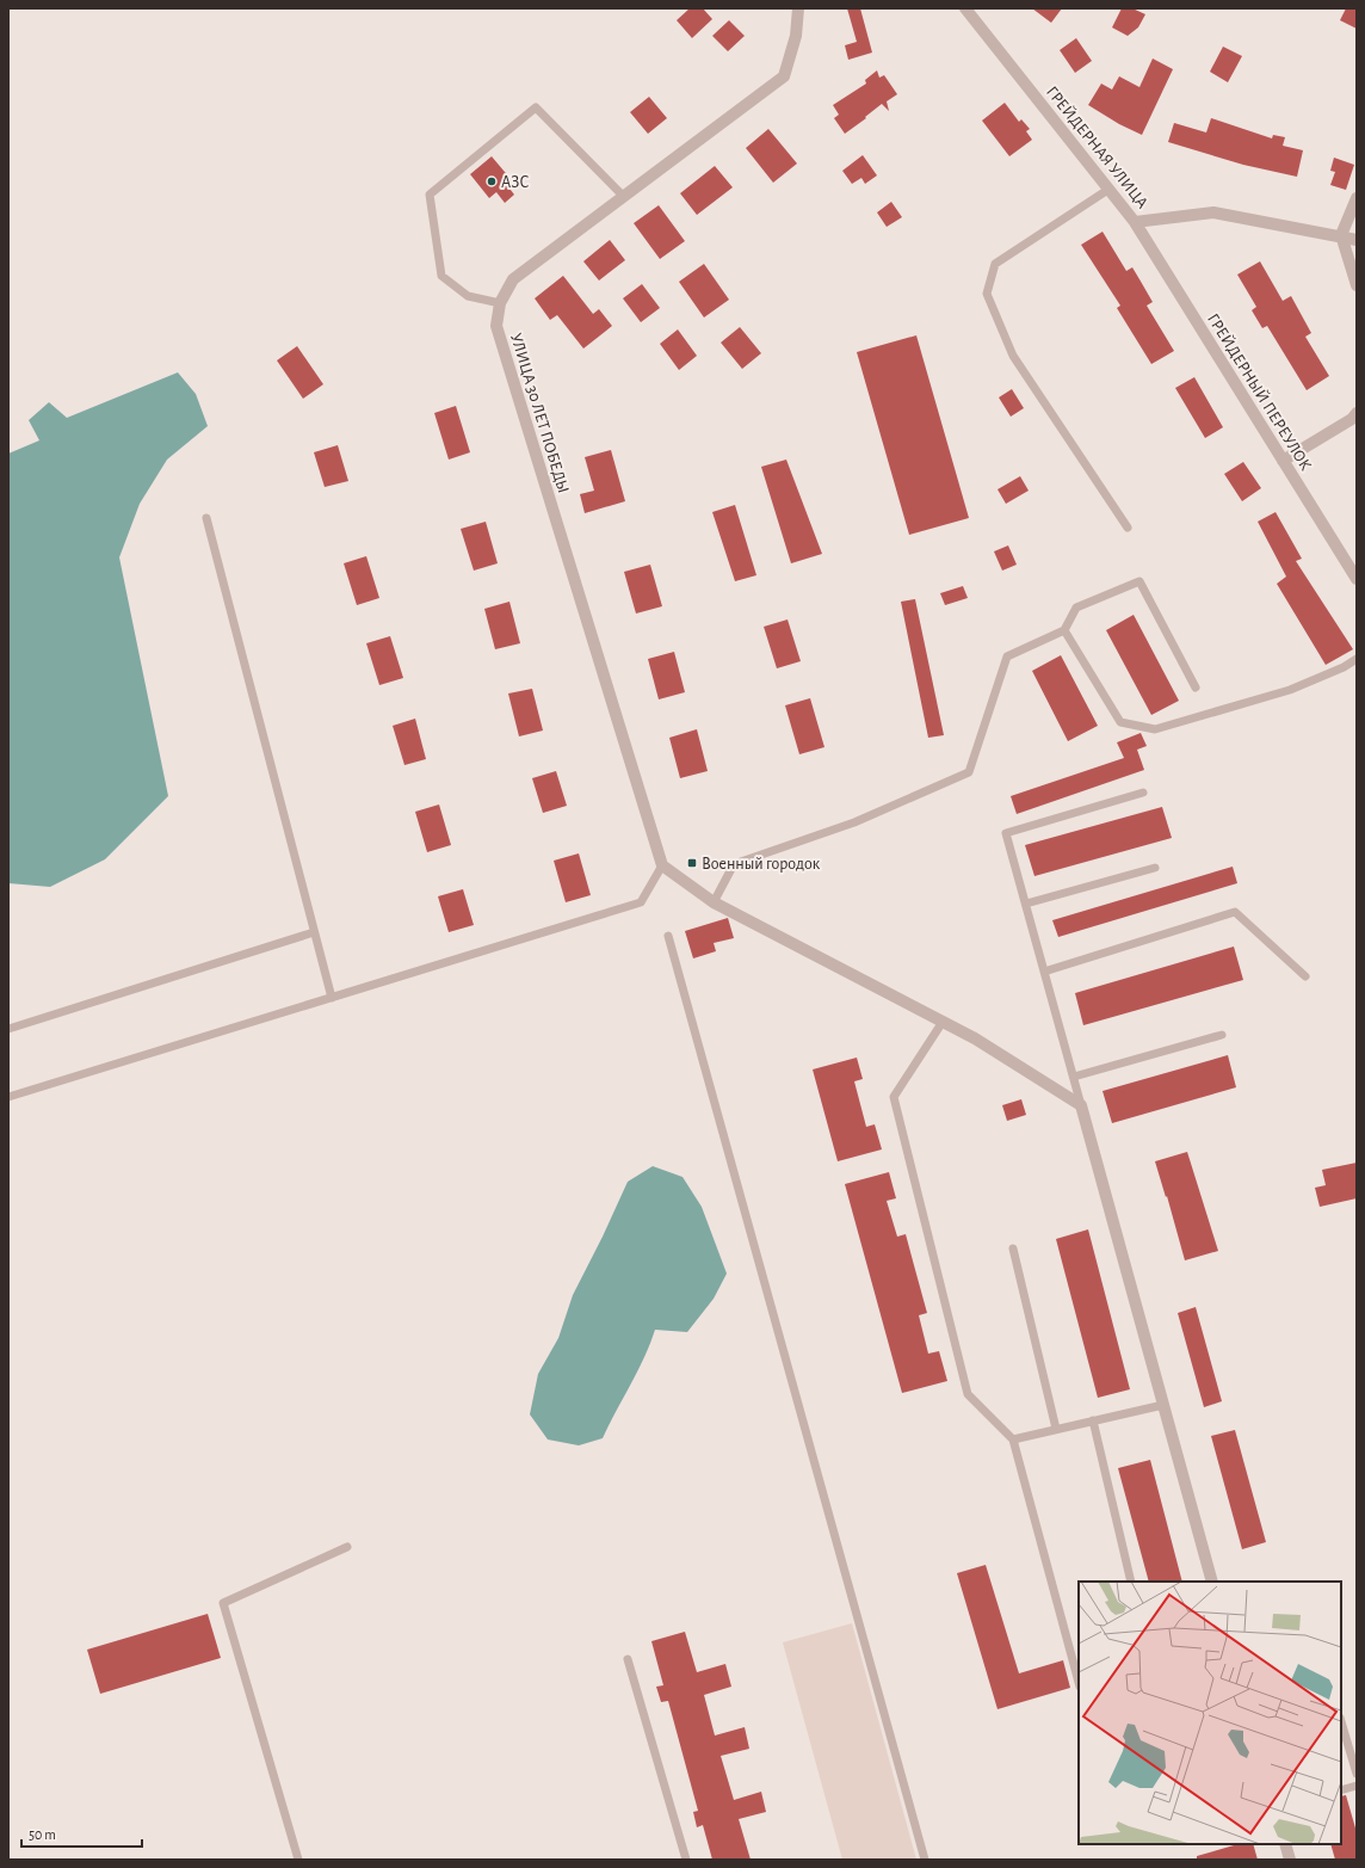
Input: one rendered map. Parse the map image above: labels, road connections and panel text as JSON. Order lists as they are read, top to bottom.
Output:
{
  "streets": {
    "street": ["ГРЕЙДЕРНАЯ УЛИЦА", "ГРЕЙДЕРНЫЙ ПЕРЕУЛОК", "УЛИЦА 30 ЛЕТ ПОБЕДЫ"]
  },
  "crossings": [
    ["ГРЕЙДЕРНАЯ УЛИЦА", "ГРЕЙДЕРНЫЙ ПЕРЕУЛОК"]
  ],
  "places": {
    "other": ["АЗС"],
    "transit": ["Военный городок"]
  },
  "scale_bar": "50 m"
}
